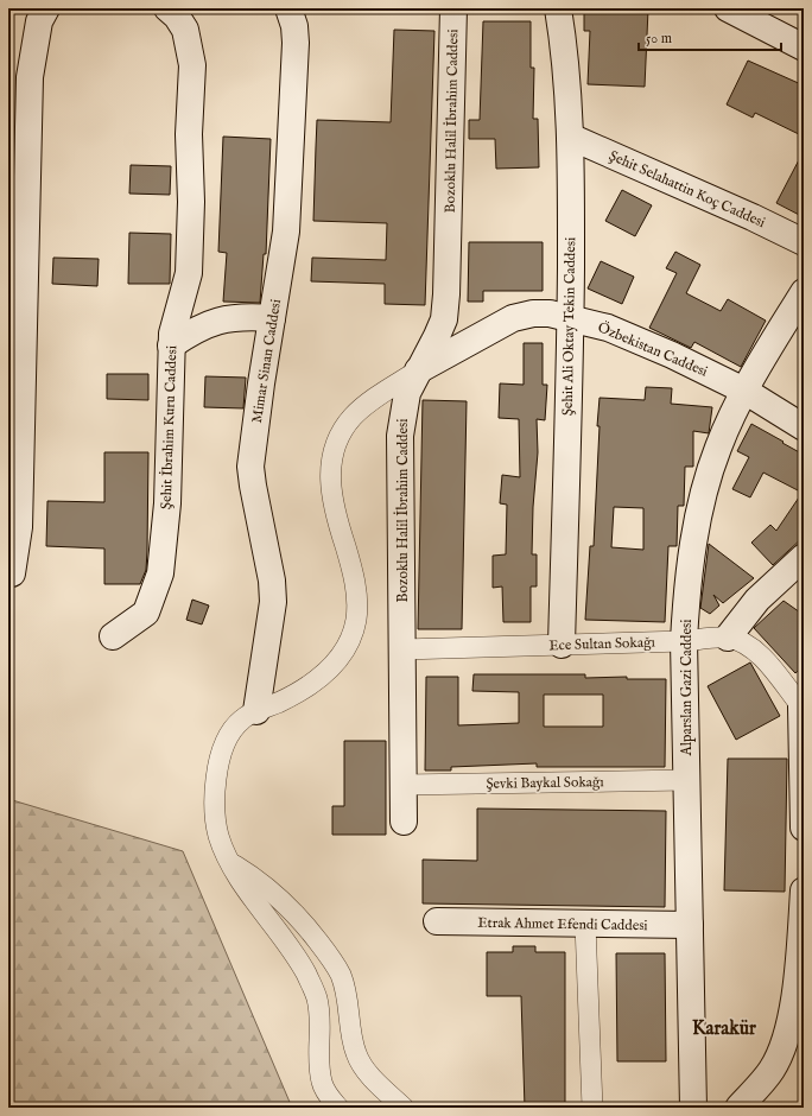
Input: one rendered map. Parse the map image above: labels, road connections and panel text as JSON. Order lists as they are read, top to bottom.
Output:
{
  "streets": {
    "street": [
      "Bozoklu Halil İbrahim Caddesi",
      "Şehit Selahattin Koç Caddesi",
      "Şehit Ali Oktay Tekin Caddesi",
      "Özbekistan Caddesi",
      "Mimar Sinan Caddesi",
      "Şehit İbrahim Kuru Caddesi",
      "Ece Sultan Sokağı",
      "Alparslan Gazi Caddesi",
      "Şevki Baykal Sokağı",
      "Etrak Ahmet Efendi Caddesi"
    ]
  },
  "crossings": [
    ["Bozoklu Halil İbrahim Caddesi", "Özbekistan Caddesi"],
    ["Bozoklu Halil İbrahim Caddesi", "Ece Sultan Sokağı"],
    ["Bozoklu Halil İbrahim Caddesi", "Şevki Baykal Sokağı"],
    ["Şehit Selahattin Koç Caddesi", "Şehit Ali Oktay Tekin Caddesi"],
    ["Şehit Ali Oktay Tekin Caddesi", "Özbekistan Caddesi"],
    ["Şehit Ali Oktay Tekin Caddesi", "Ece Sultan Sokağı"],
    ["Özbekistan Caddesi", "Alparslan Gazi Caddesi"],
    ["Ece Sultan Sokağı", "Alparslan Gazi Caddesi"],
    ["Alparslan Gazi Caddesi", "Şevki Baykal Sokağı"],
    ["Alparslan Gazi Caddesi", "Etrak Ahmet Efendi Caddesi"]
  ],
  "districts": ["Karakür"],
  "scale_bar": "50 m"
}
